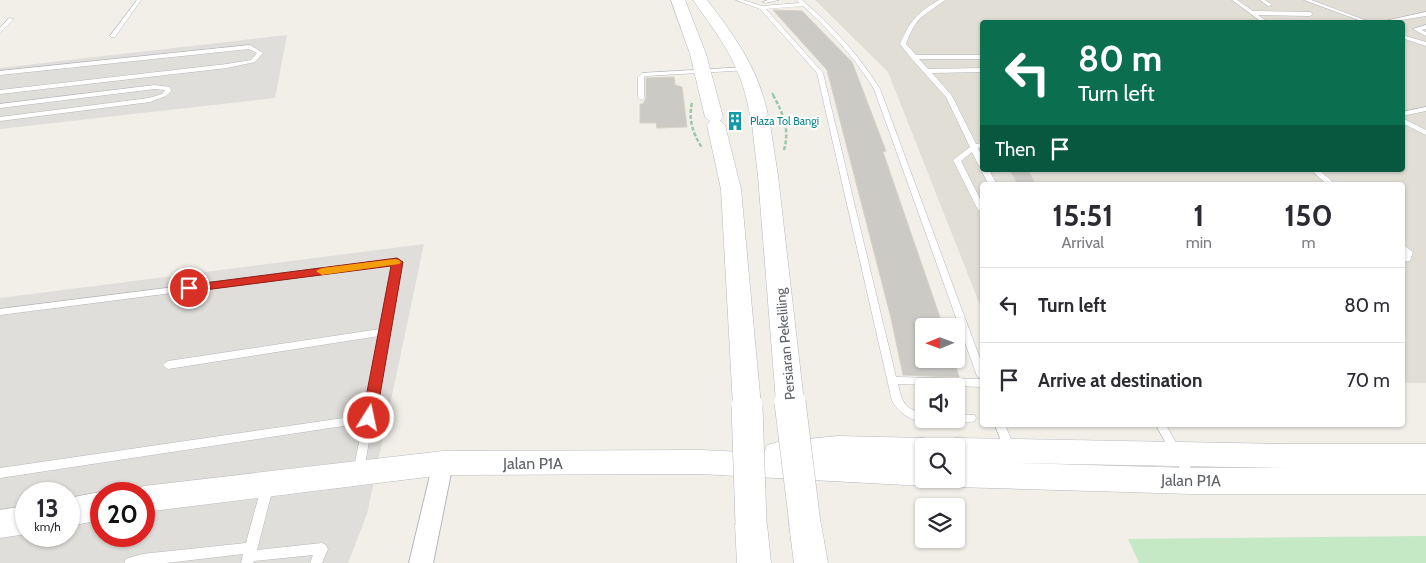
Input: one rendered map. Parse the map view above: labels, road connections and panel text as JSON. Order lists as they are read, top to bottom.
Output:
{
  "streets": {
    "main road": ["Persiaran Pekeliling", "Jalan P1A"]
  },
  "places": {
    "building": ["Plaza Tol Bangi"]
  },
  "north": "left",
  "page": {
    "turn": ["80 m", "Turn left"],
    "then": "Then",
    "eta": [
      "15:51",
      "Arrival",
      "1",
      "min",
      "150",
      "m"
    ],
    "list": [
      {
        "name": "Turn left",
        "value": "80 m"
      },
      {
        "name": "Arrive at destination",
        "value": "70 m"
      }
    ],
    "speed": "13 km/h",
    "limit": "20"
  }
}
